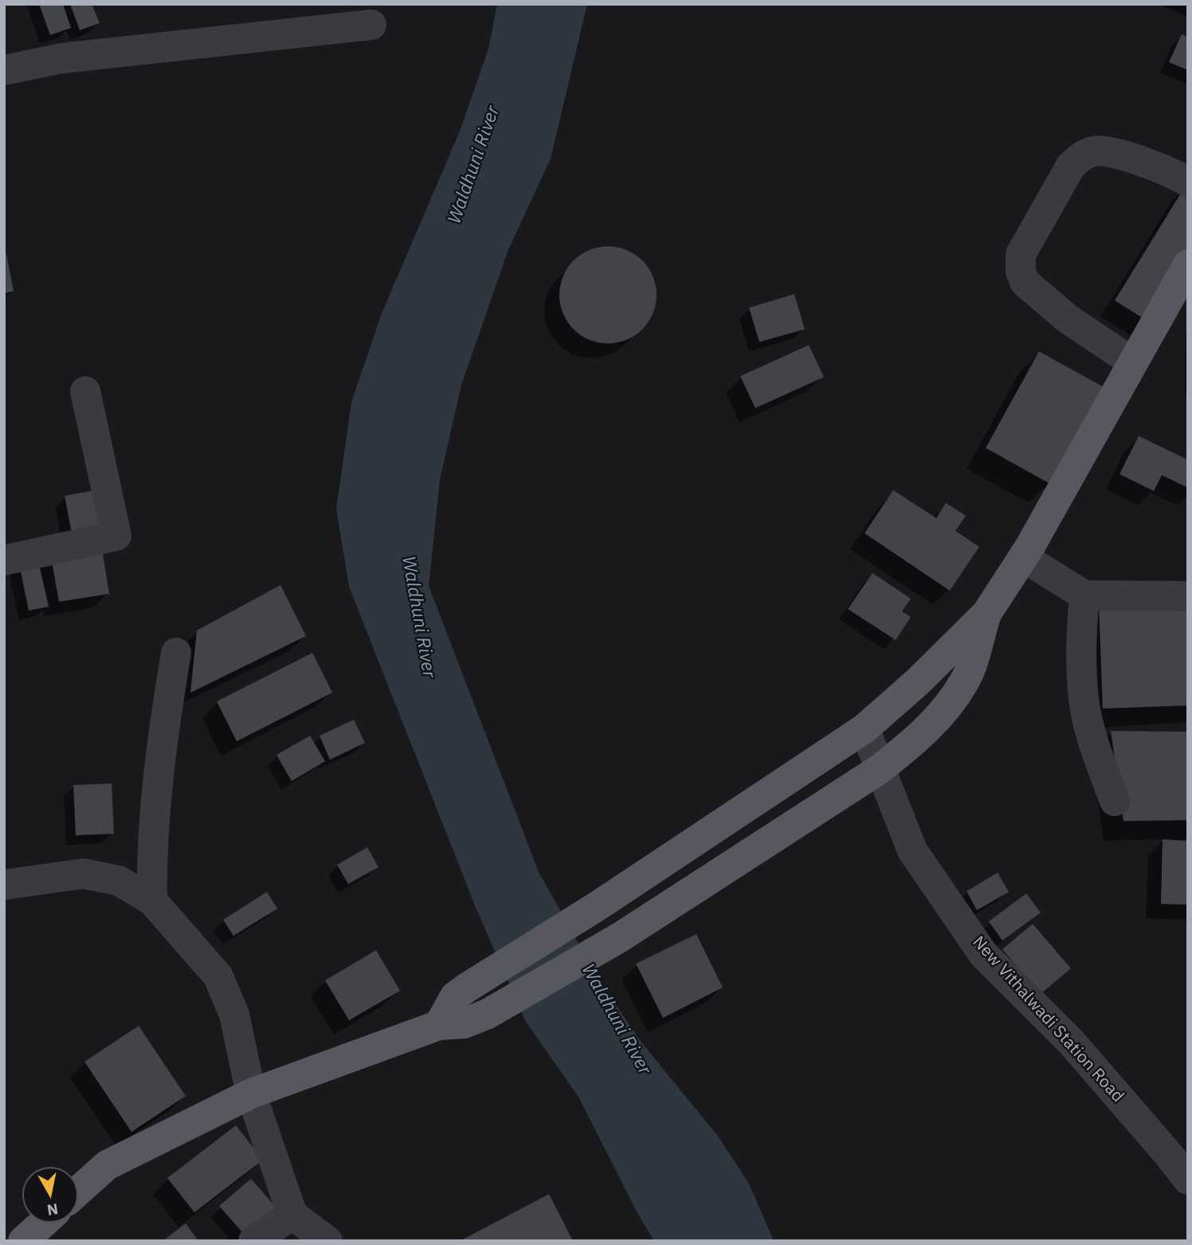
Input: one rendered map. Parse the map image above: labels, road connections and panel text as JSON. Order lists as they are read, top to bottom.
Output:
{
  "streets": {
    "street": ["New Vithalwadi Station Road"]
  },
  "water": ["Waldhuni River"],
  "north": "bottom"
}
